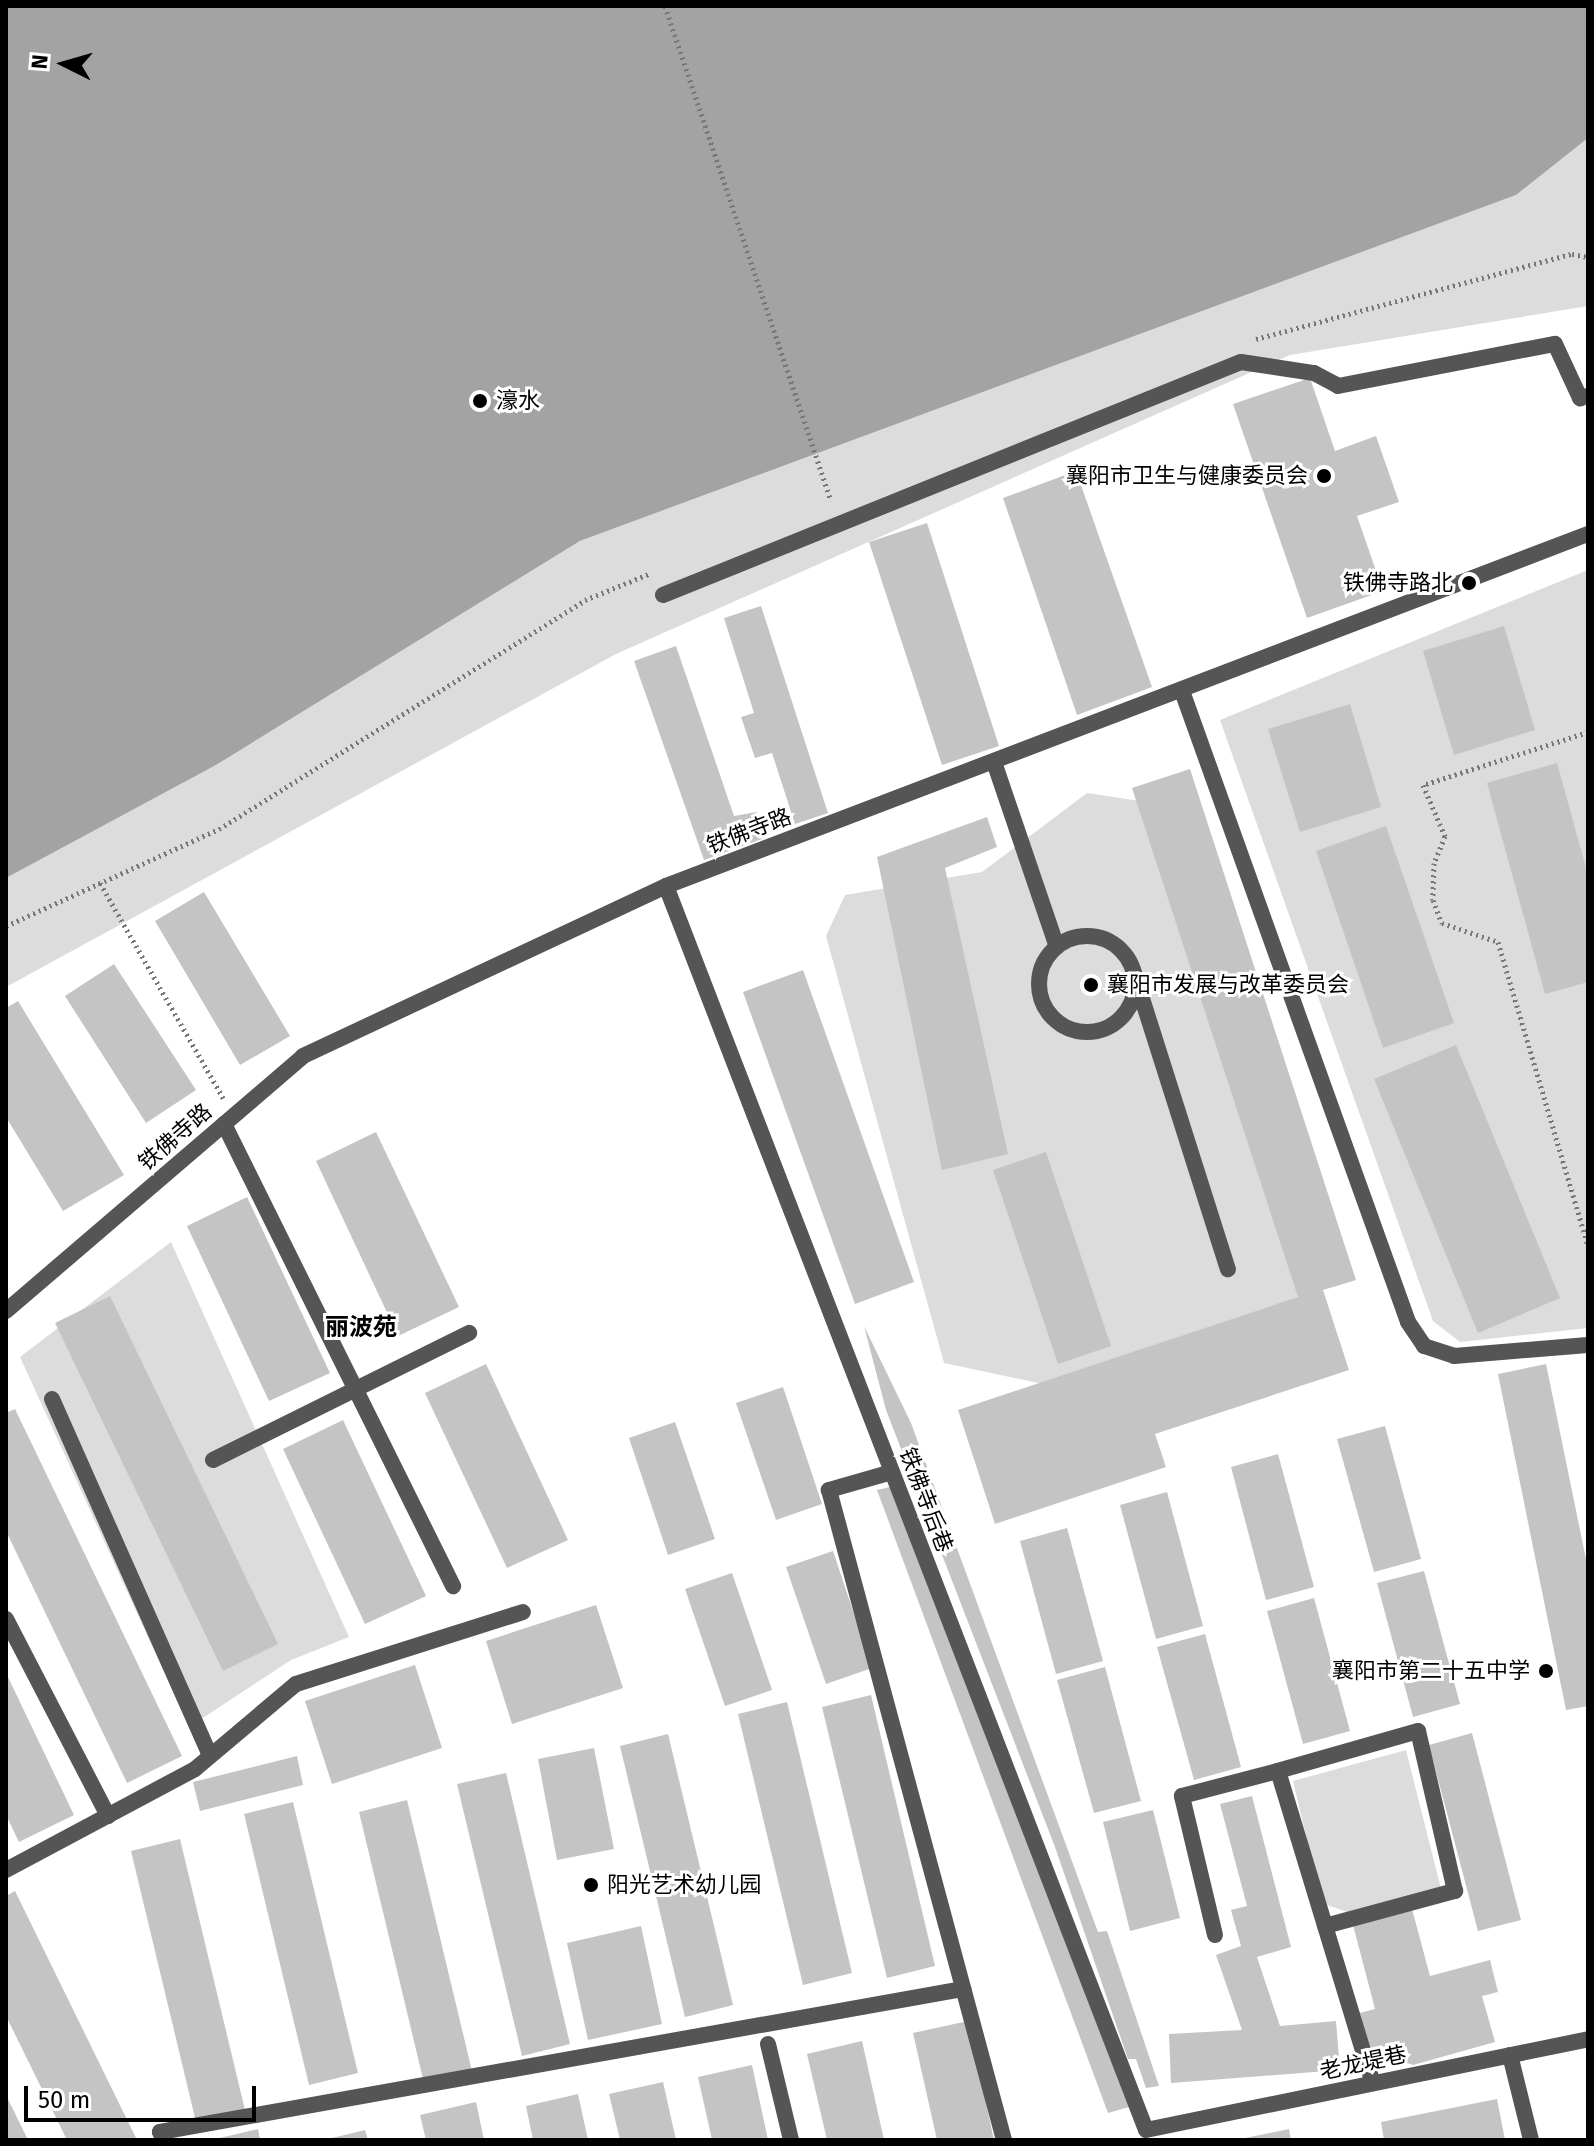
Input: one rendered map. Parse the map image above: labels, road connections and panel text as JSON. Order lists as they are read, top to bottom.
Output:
{
  "streets": {
    "street": ["铁佛寺路", "铁佛寺后巷", "老龙堤巷"]
  },
  "crossings": [
    ["铁佛寺路", "铁佛寺后巷"],
    ["铁佛寺后巷", "老龙堤巷"]
  ],
  "districts": ["丽波苑"],
  "places": [
    "濠水",
    "襄阳市卫生与健康委员会",
    "铁佛寺路北",
    "襄阳市发展与改革委员会",
    "襄阳市第二十五中学",
    "阳光艺术幼儿园"
  ],
  "scale_bar": "50 m",
  "north": "left"
}
